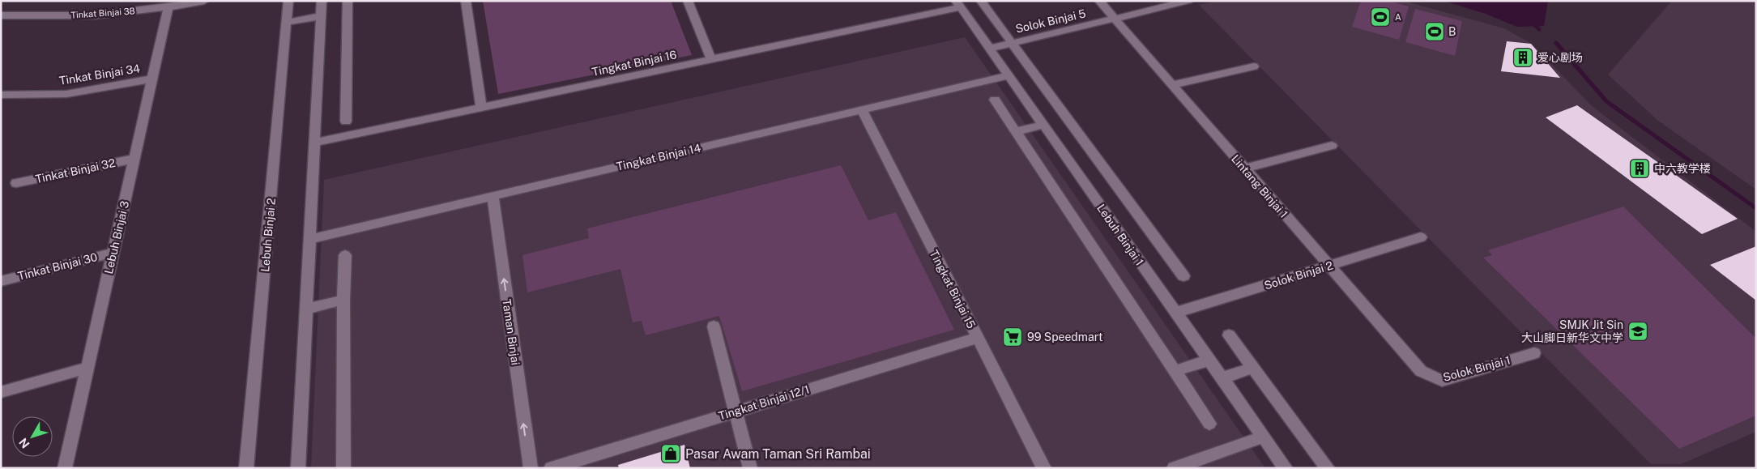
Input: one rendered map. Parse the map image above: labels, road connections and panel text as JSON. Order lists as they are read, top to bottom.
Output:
{
  "streets": {
    "street": [
      "Tinkat Binjai 38",
      "Solok Binjai 5",
      "Tingkat Binjai 16",
      "Tinkat Binjai 34",
      "Tingkat Binjai 14",
      "Tinkat Binjai 32",
      "Lintang Binjai 1",
      "Lebuh Binjai 2",
      "Lebuh Binjai 1",
      "Lebuh Binjai 3",
      "Tinkat Binjai 30",
      "Solok Binjai 2",
      "Tingkat Binjai 15",
      "Taman Binjai",
      "Solok Binjai 1",
      "Tingkat Binjai 12/1"
    ]
  },
  "crossings": [
    ["Tinkat Binjai 38", "Lebuh Binjai 3"],
    ["Solok Binjai 5", "Lintang Binjai 1"],
    ["Solok Binjai 5", "Lebuh Binjai 1"],
    ["Tingkat Binjai 16", "Lebuh Binjai 1"],
    ["Tinkat Binjai 34", "Lebuh Binjai 3"],
    ["Tingkat Binjai 14", "Lebuh Binjai 1"],
    ["Tingkat Binjai 14", "Tingkat Binjai 15"],
    ["Tingkat Binjai 14", "Taman Binjai"],
    ["Tinkat Binjai 32", "Lebuh Binjai 3"],
    ["Lintang Binjai 1", "Solok Binjai 2"],
    ["Lintang Binjai 1", "Solok Binjai 1"],
    ["Lebuh Binjai 1", "Solok Binjai 2"],
    ["Lebuh Binjai 3", "Tinkat Binjai 30"],
    ["Tingkat Binjai 15", "Tingkat Binjai 12/1"]
  ],
  "one_way": ["Taman Binjai"],
  "places": {
    "sports": ["A", "B"],
    "building": ["爱心剧场", "中六教学楼"],
    "school or university": ["SMJK Jit Sin 大山脚日新华文中学"],
    "supermarket": ["99 Speedmart"],
    "shop": ["Pasar Awam Taman Sri Rambai"]
  },
  "north": "bottom left"
}
